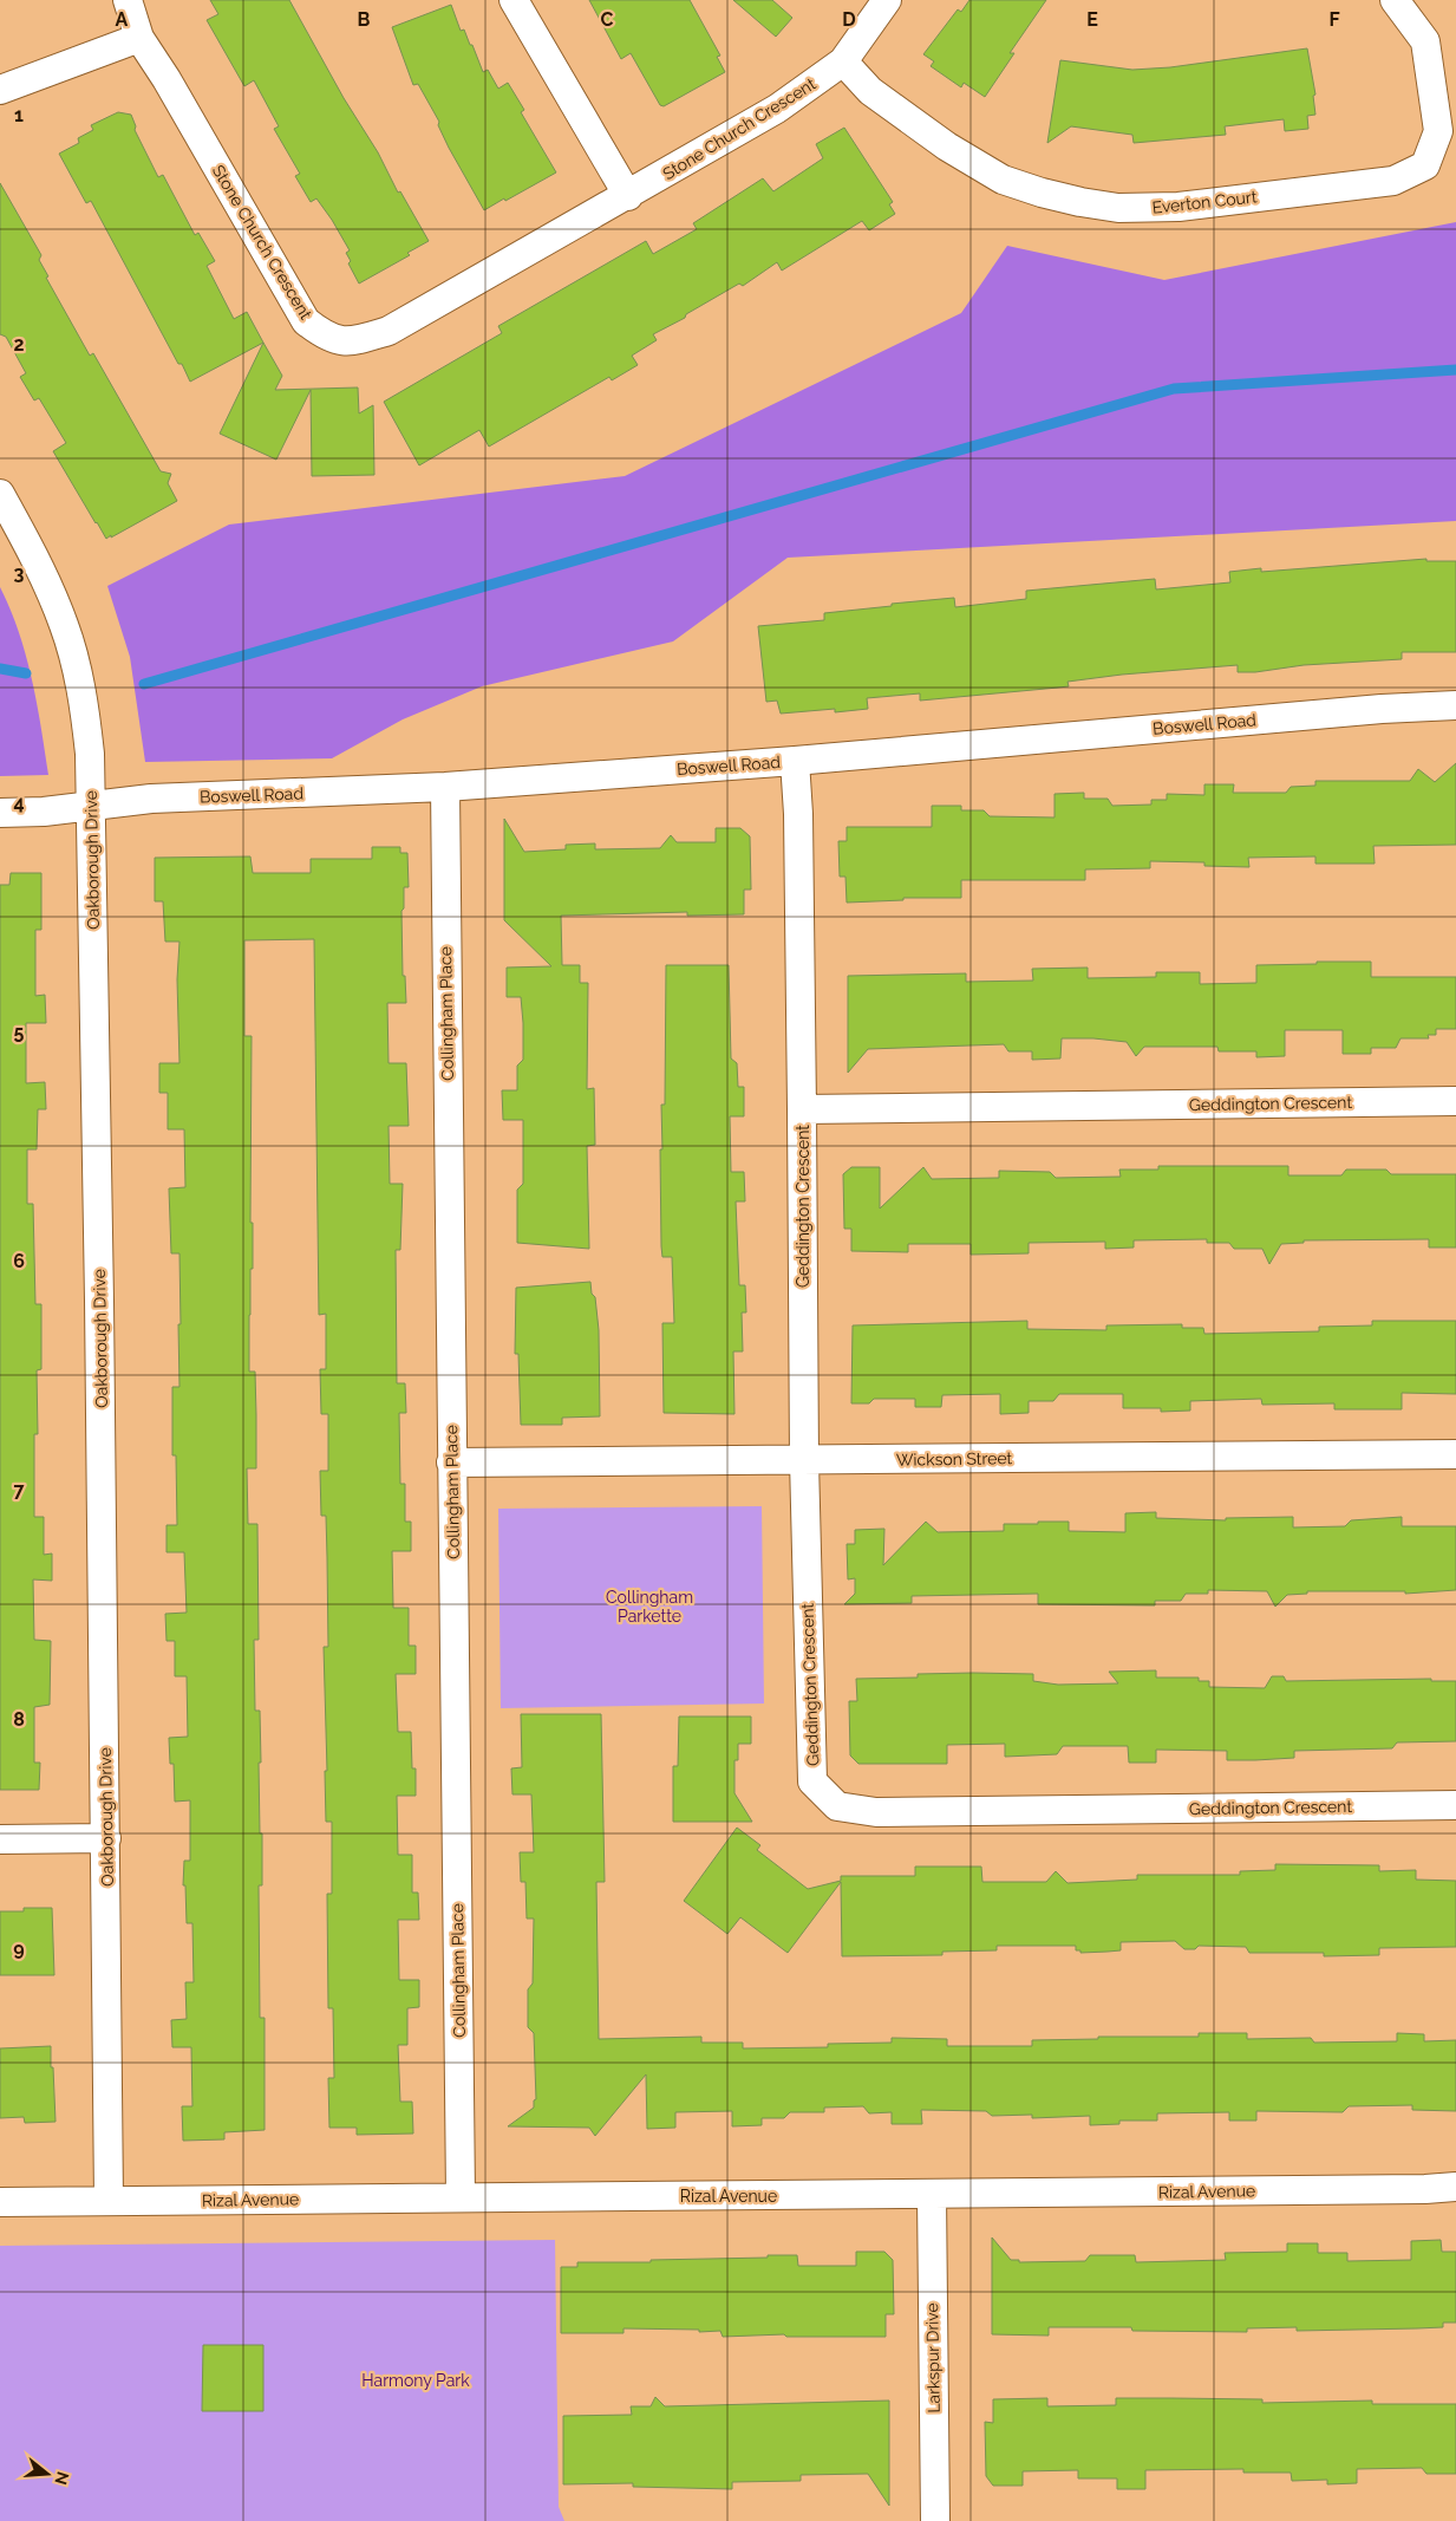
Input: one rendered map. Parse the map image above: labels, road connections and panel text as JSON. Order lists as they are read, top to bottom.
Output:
{
  "streets": {
    "street": [
      "Stone Church Crescent",
      "Everton Court",
      "Boswell Road",
      "Oakborough Drive",
      "Collingham Place",
      "Geddington Crescent",
      "Wickson Street",
      "Rizal Avenue",
      "Larkspur Drive"
    ]
  },
  "crossings": [
    ["Stone Church Crescent", "Everton Court"],
    ["Boswell Road", "Oakborough Drive"],
    ["Boswell Road", "Collingham Place"],
    ["Boswell Road", "Geddington Crescent"],
    ["Oakborough Drive", "Rizal Avenue"],
    ["Collingham Place", "Wickson Street"],
    ["Collingham Place", "Rizal Avenue"],
    ["Geddington Crescent", "Wickson Street"],
    ["Rizal Avenue", "Larkspur Drive"]
  ],
  "parks": ["Collingham Parkette", "Harmony Park"],
  "north": "right",
  "grid": {
    "columns": [
      "A",
      "B",
      "C",
      "D",
      "E",
      "F"
    ],
    "rows": [
      "1",
      "2",
      "3",
      "4",
      "5",
      "6",
      "7",
      "8",
      "9"
    ]
  }
}
